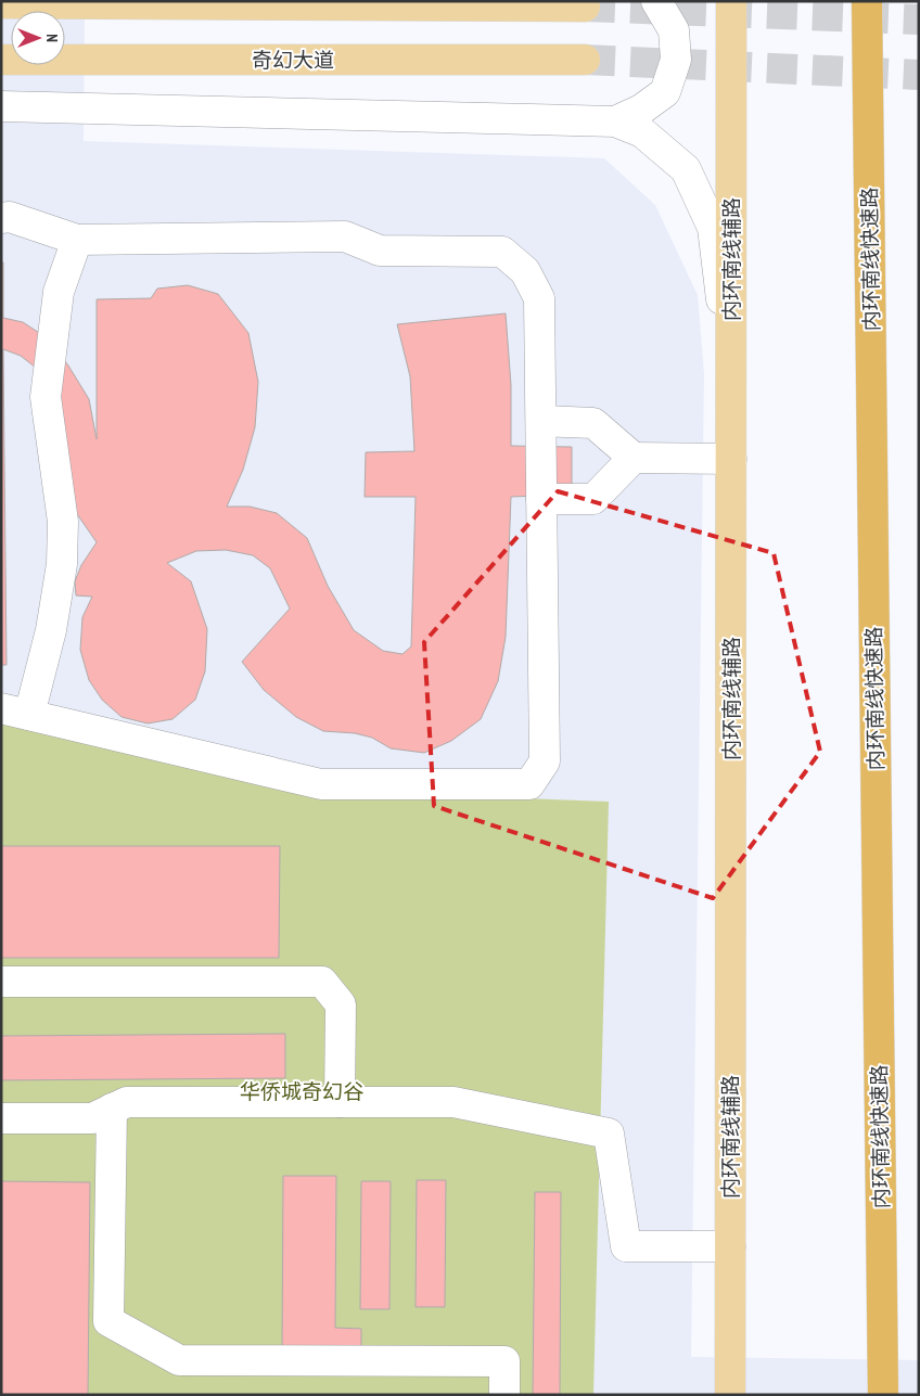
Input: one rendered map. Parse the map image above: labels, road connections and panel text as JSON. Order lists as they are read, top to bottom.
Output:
{
  "streets": {
    "highway": ["内环南线快速路"],
    "main road": ["奇幻大道", "内环南线辅路"]
  },
  "parks": ["华侨城奇幻谷"],
  "north": "right"
}
